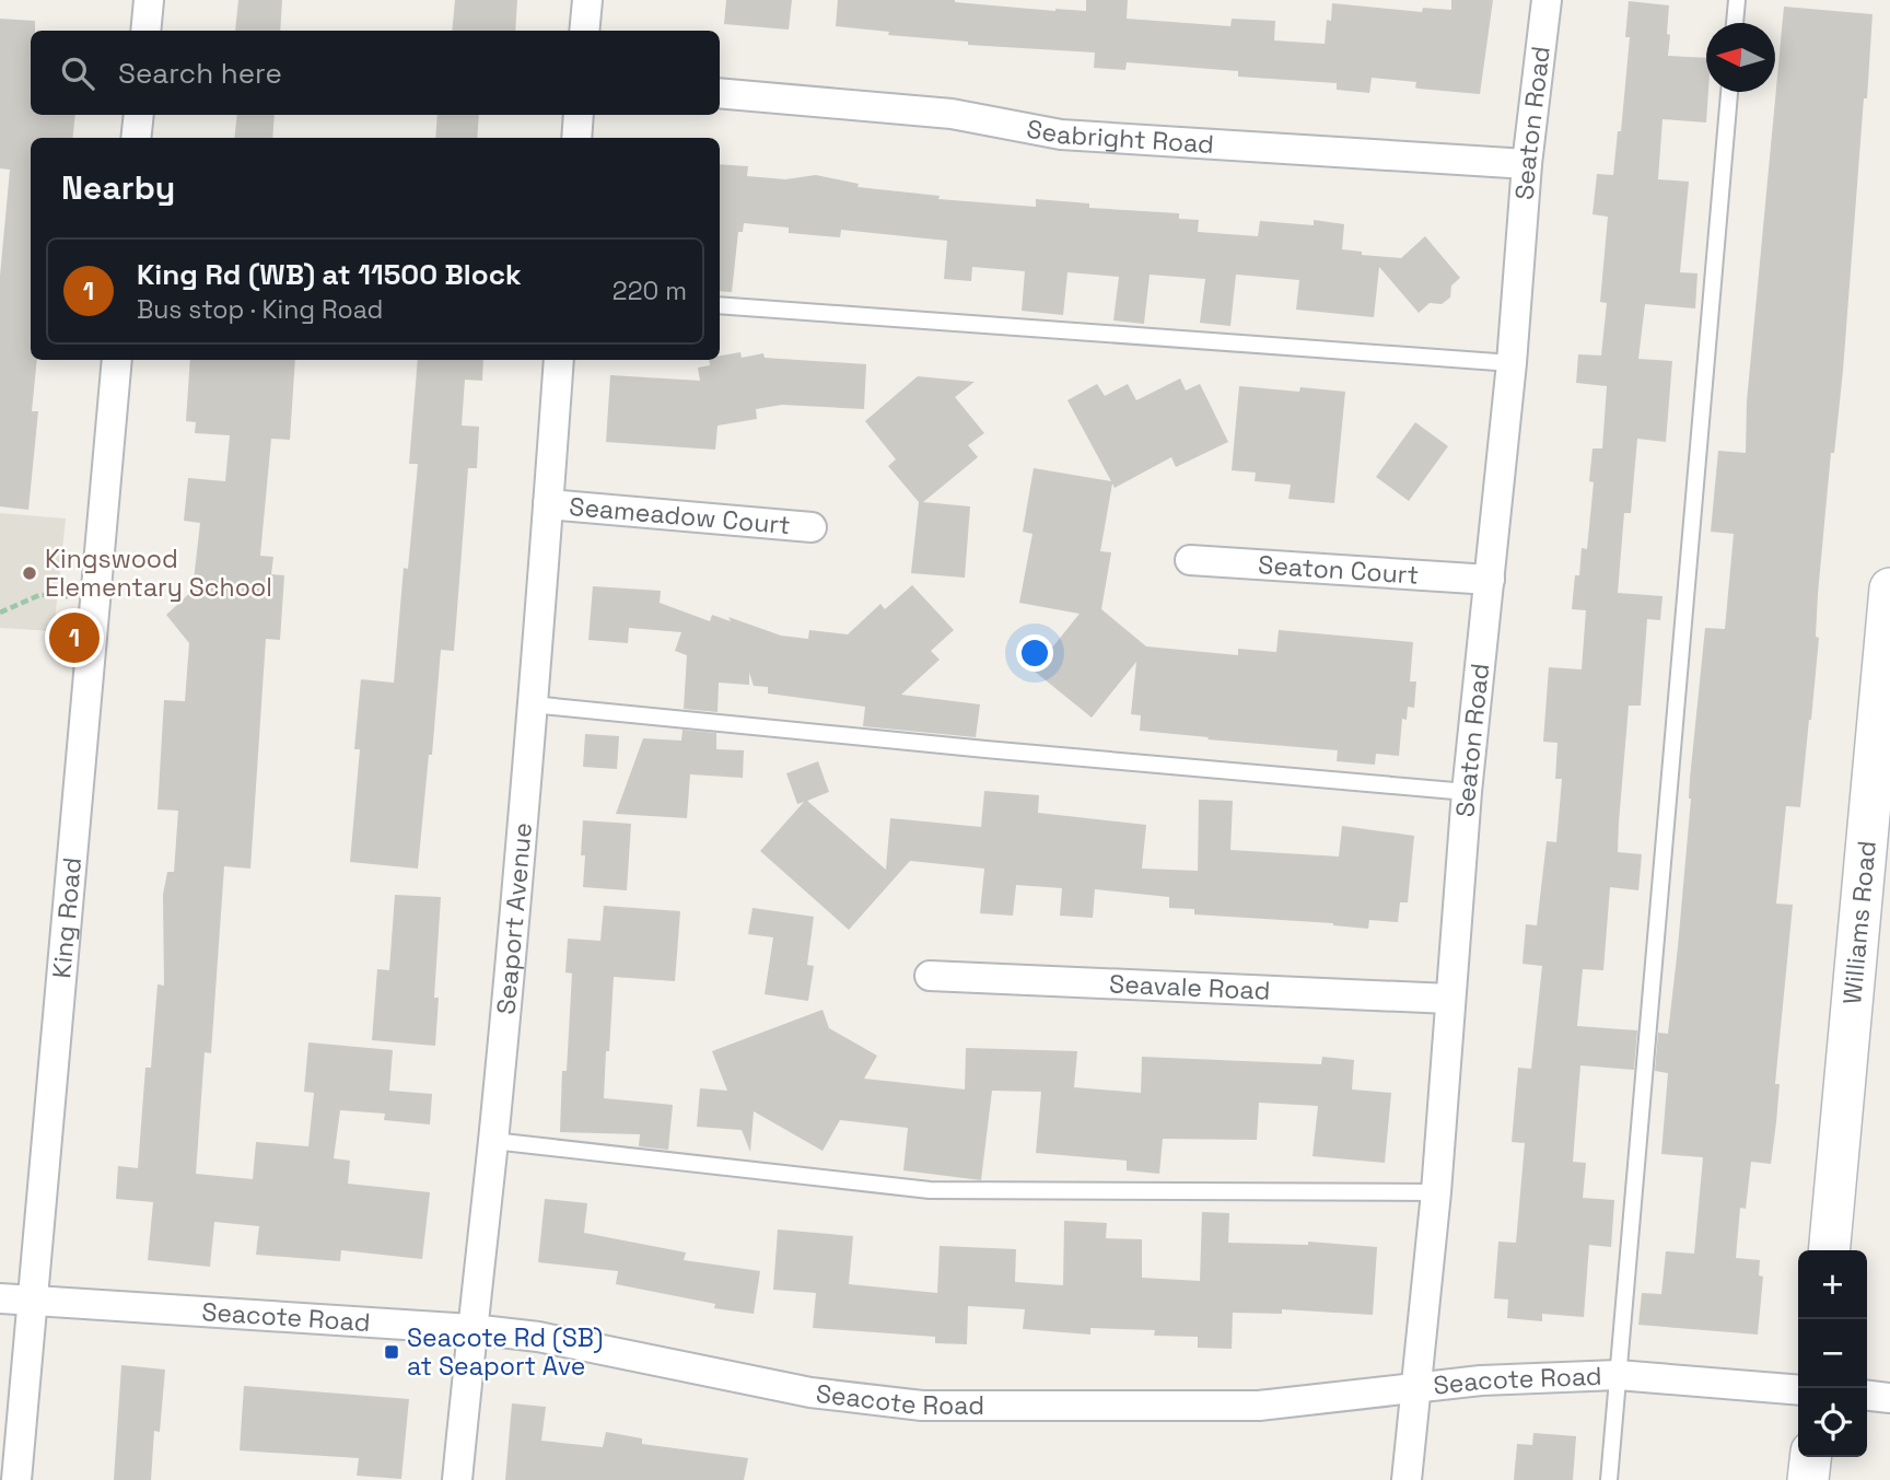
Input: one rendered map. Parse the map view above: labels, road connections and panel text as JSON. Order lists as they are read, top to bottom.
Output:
{
  "streets": {
    "street": [
      "Seaton Road",
      "Seabright Road",
      "Seameadow Court",
      "Seaton Court",
      "King Road",
      "Seaport Avenue",
      "Williams Road",
      "Seavale Road",
      "Seacote Road"
    ]
  },
  "crossings": [
    ["Seaton Road", "Seabright Road"],
    ["Seaton Road", "Seaton Court"],
    ["Seaton Road", "Seavale Road"],
    ["Seaton Road", "Seacote Road"],
    ["Seameadow Court", "Seaport Avenue"],
    ["King Road", "Seacote Road"],
    ["Seaport Avenue", "Seacote Road"]
  ],
  "places": {
    "other": ["Kingswood Elementary School"],
    "transit": ["Seacote Rd (SB) at Seaport Ave"]
  },
  "north": "left",
  "page": {
    "search": "Search here",
    "heading": "Nearby",
    "list": [
      {
        "mark": "1",
        "name": "King Rd (WB) at 11500 Block",
        "note": "Bus stop · King Road",
        "value": "220 m"
      }
    ],
    "pins": "1",
    "map_buttons": ["+", "−"]
  }
}
